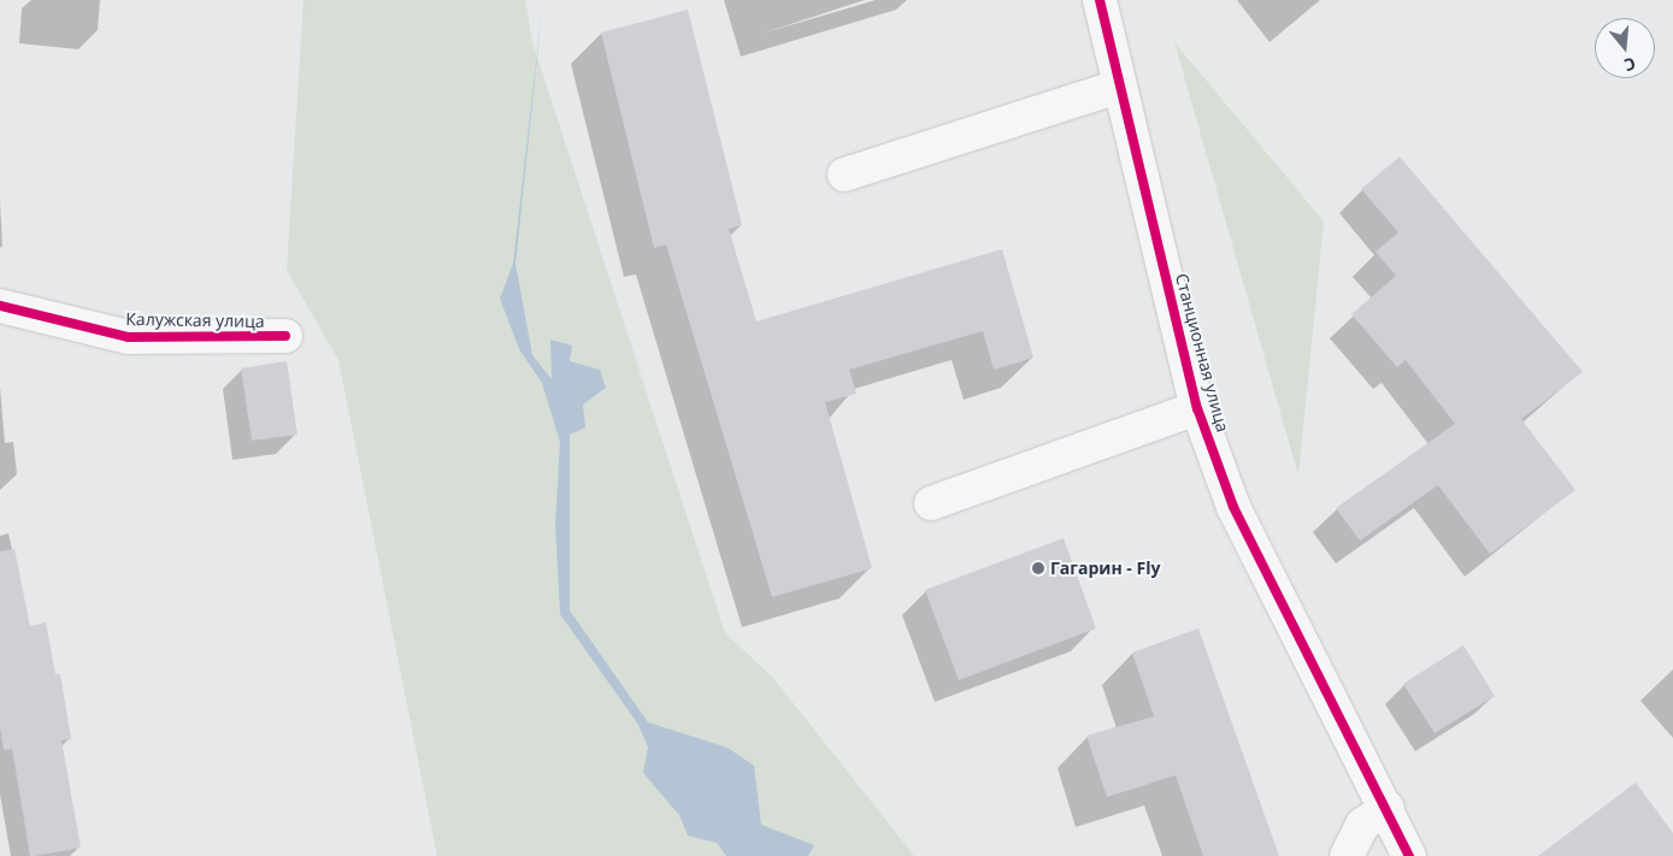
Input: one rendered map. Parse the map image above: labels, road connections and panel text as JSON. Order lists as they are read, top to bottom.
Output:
{
  "streets": {
    "street": ["Калужская улица", "Станционная улица"]
  },
  "places": ["Гагарин - Fly"],
  "north": "bottom"
}
